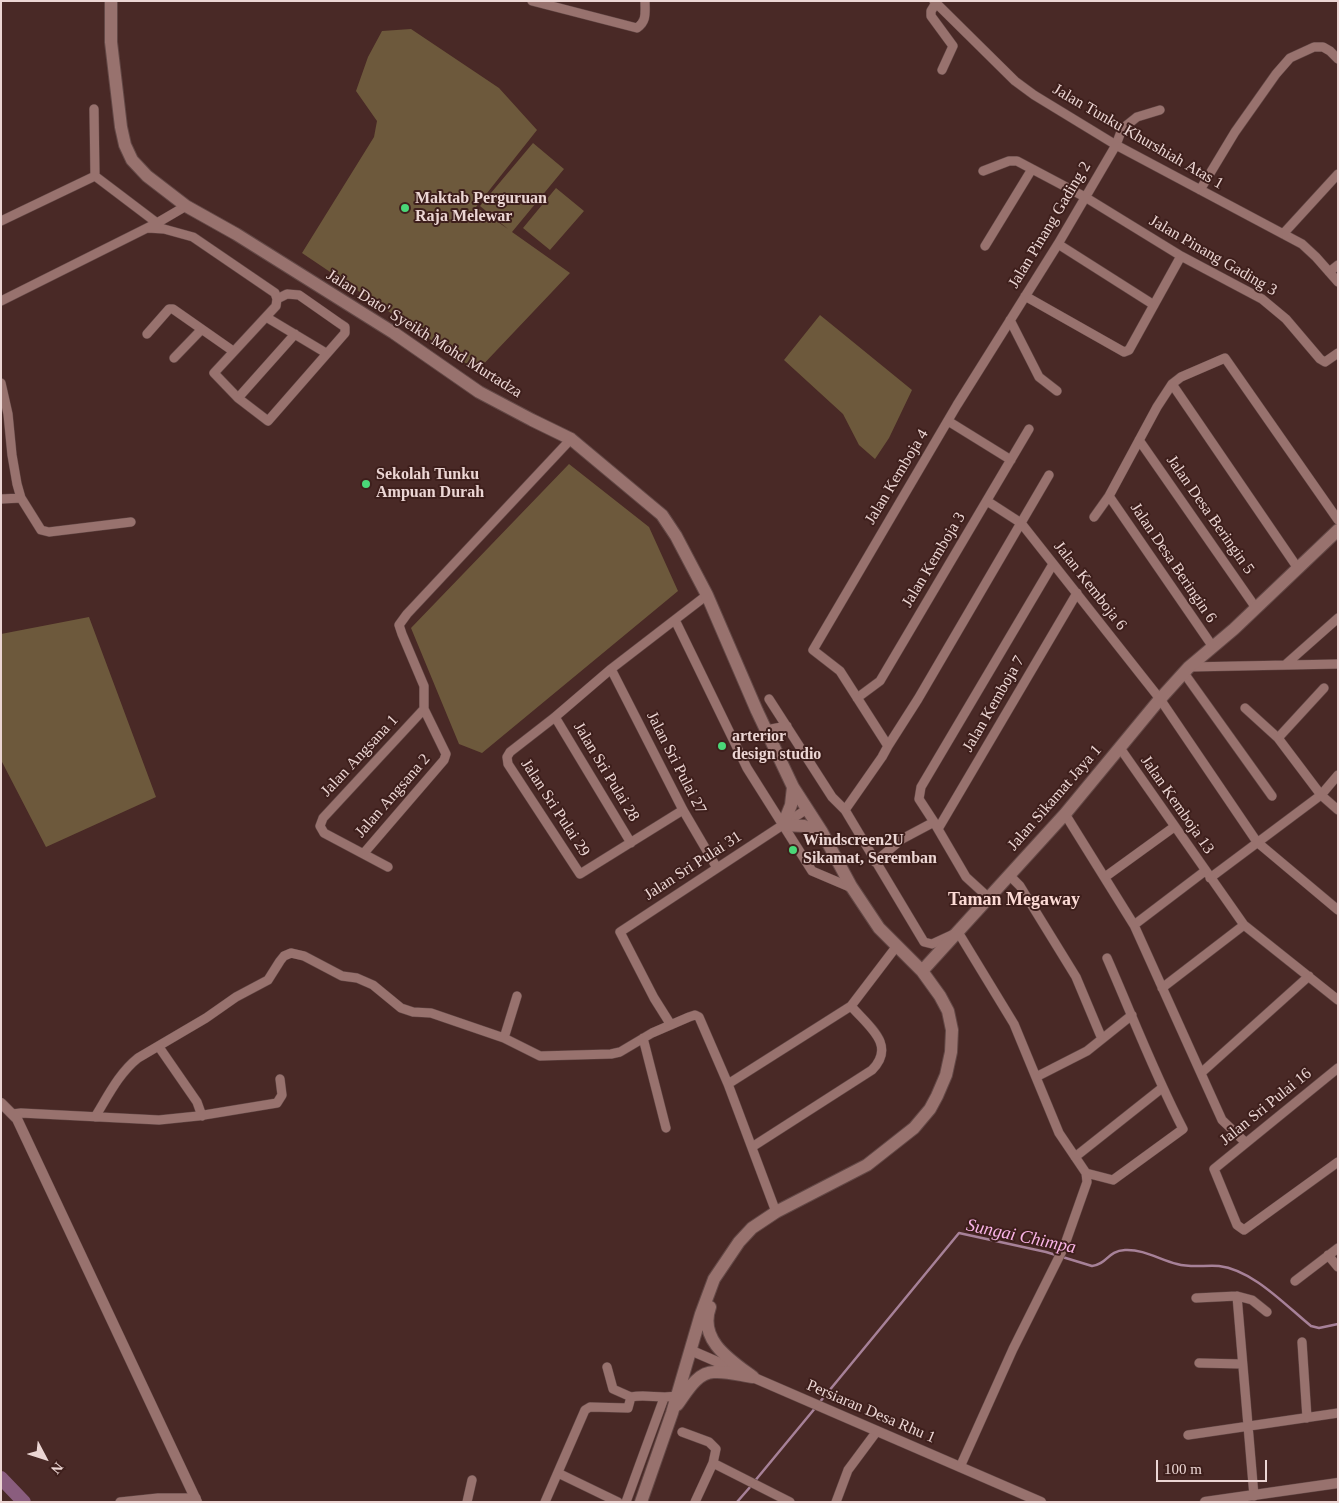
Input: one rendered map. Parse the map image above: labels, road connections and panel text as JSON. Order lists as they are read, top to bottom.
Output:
{
  "streets": {
    "main road": ["Jalan Dato' Syeikh Mohd Murtadza", "Jalan Sikamat Jaya 1"],
    "street": [
      "Jalan Tunku Khurshiah Atas 1",
      "Jalan Pinang Gading 2",
      "Jalan Pinang Gading 3",
      "Jalan Kemboja 4",
      "Jalan Desa Beringin 5",
      "Jalan Kemboja 3",
      "Jalan Desa Beringin 6",
      "Jalan Kemboja 6",
      "Jalan Kemboja 7",
      "Jalan Angsana 1",
      "Jalan Sri Pulai 27",
      "Jalan Sri Pulai 28",
      "Jalan Angsana 2",
      "Jalan Kemboja 13",
      "Jalan Sri Pulai 29",
      "Jalan Sri Pulai 31",
      "Jalan Sri Pulai 16",
      "Persiaran Desa Rhu 1"
    ]
  },
  "crossings": [
    ["Jalan Tunku Khurshiah Atas 1", "Jalan Pinang Gading 2"],
    ["Jalan Pinang Gading 2", "Jalan Pinang Gading 3"],
    ["Jalan Pinang Gading 2", "Jalan Kemboja 4"],
    ["Jalan Dato' Syeikh Mohd Murtadza", "Jalan Sikamat Jaya 1"],
    ["Jalan Dato' Syeikh Mohd Murtadza", "Jalan Sri Pulai 31"],
    ["Jalan Dato' Syeikh Mohd Murtadza", "Persiaran Desa Rhu 1"],
    ["Jalan Kemboja 4", "Jalan Kemboja 3"],
    ["Jalan Desa Beringin 5", "Jalan Sikamat Jaya 1"],
    ["Jalan Kemboja 3", "Jalan Kemboja 6"],
    ["Jalan Desa Beringin 6", "Jalan Sikamat Jaya 1"],
    ["Jalan Kemboja 6", "Jalan Kemboja 7"],
    ["Jalan Kemboja 6", "Jalan Sikamat Jaya 1"],
    ["Jalan Angsana 1", "Jalan Angsana 2"],
    ["Jalan Sri Pulai 27", "Jalan Sri Pulai 31"],
    ["Jalan Sri Pulai 28", "Jalan Sri Pulai 29"],
    ["Jalan Sikamat Jaya 1", "Jalan Kemboja 13"]
  ],
  "districts": ["Taman Megaway"],
  "water": ["Sungai Chimpa"],
  "places": [
    "Maktab Perguruan Raja Melewar",
    "Sekolah Tunku Ampuan Durah",
    "arterior design studio",
    "Windscreen2U Sikamat, Seremban"
  ],
  "scale_bar": "100 m",
  "north": "bottom right"
}
